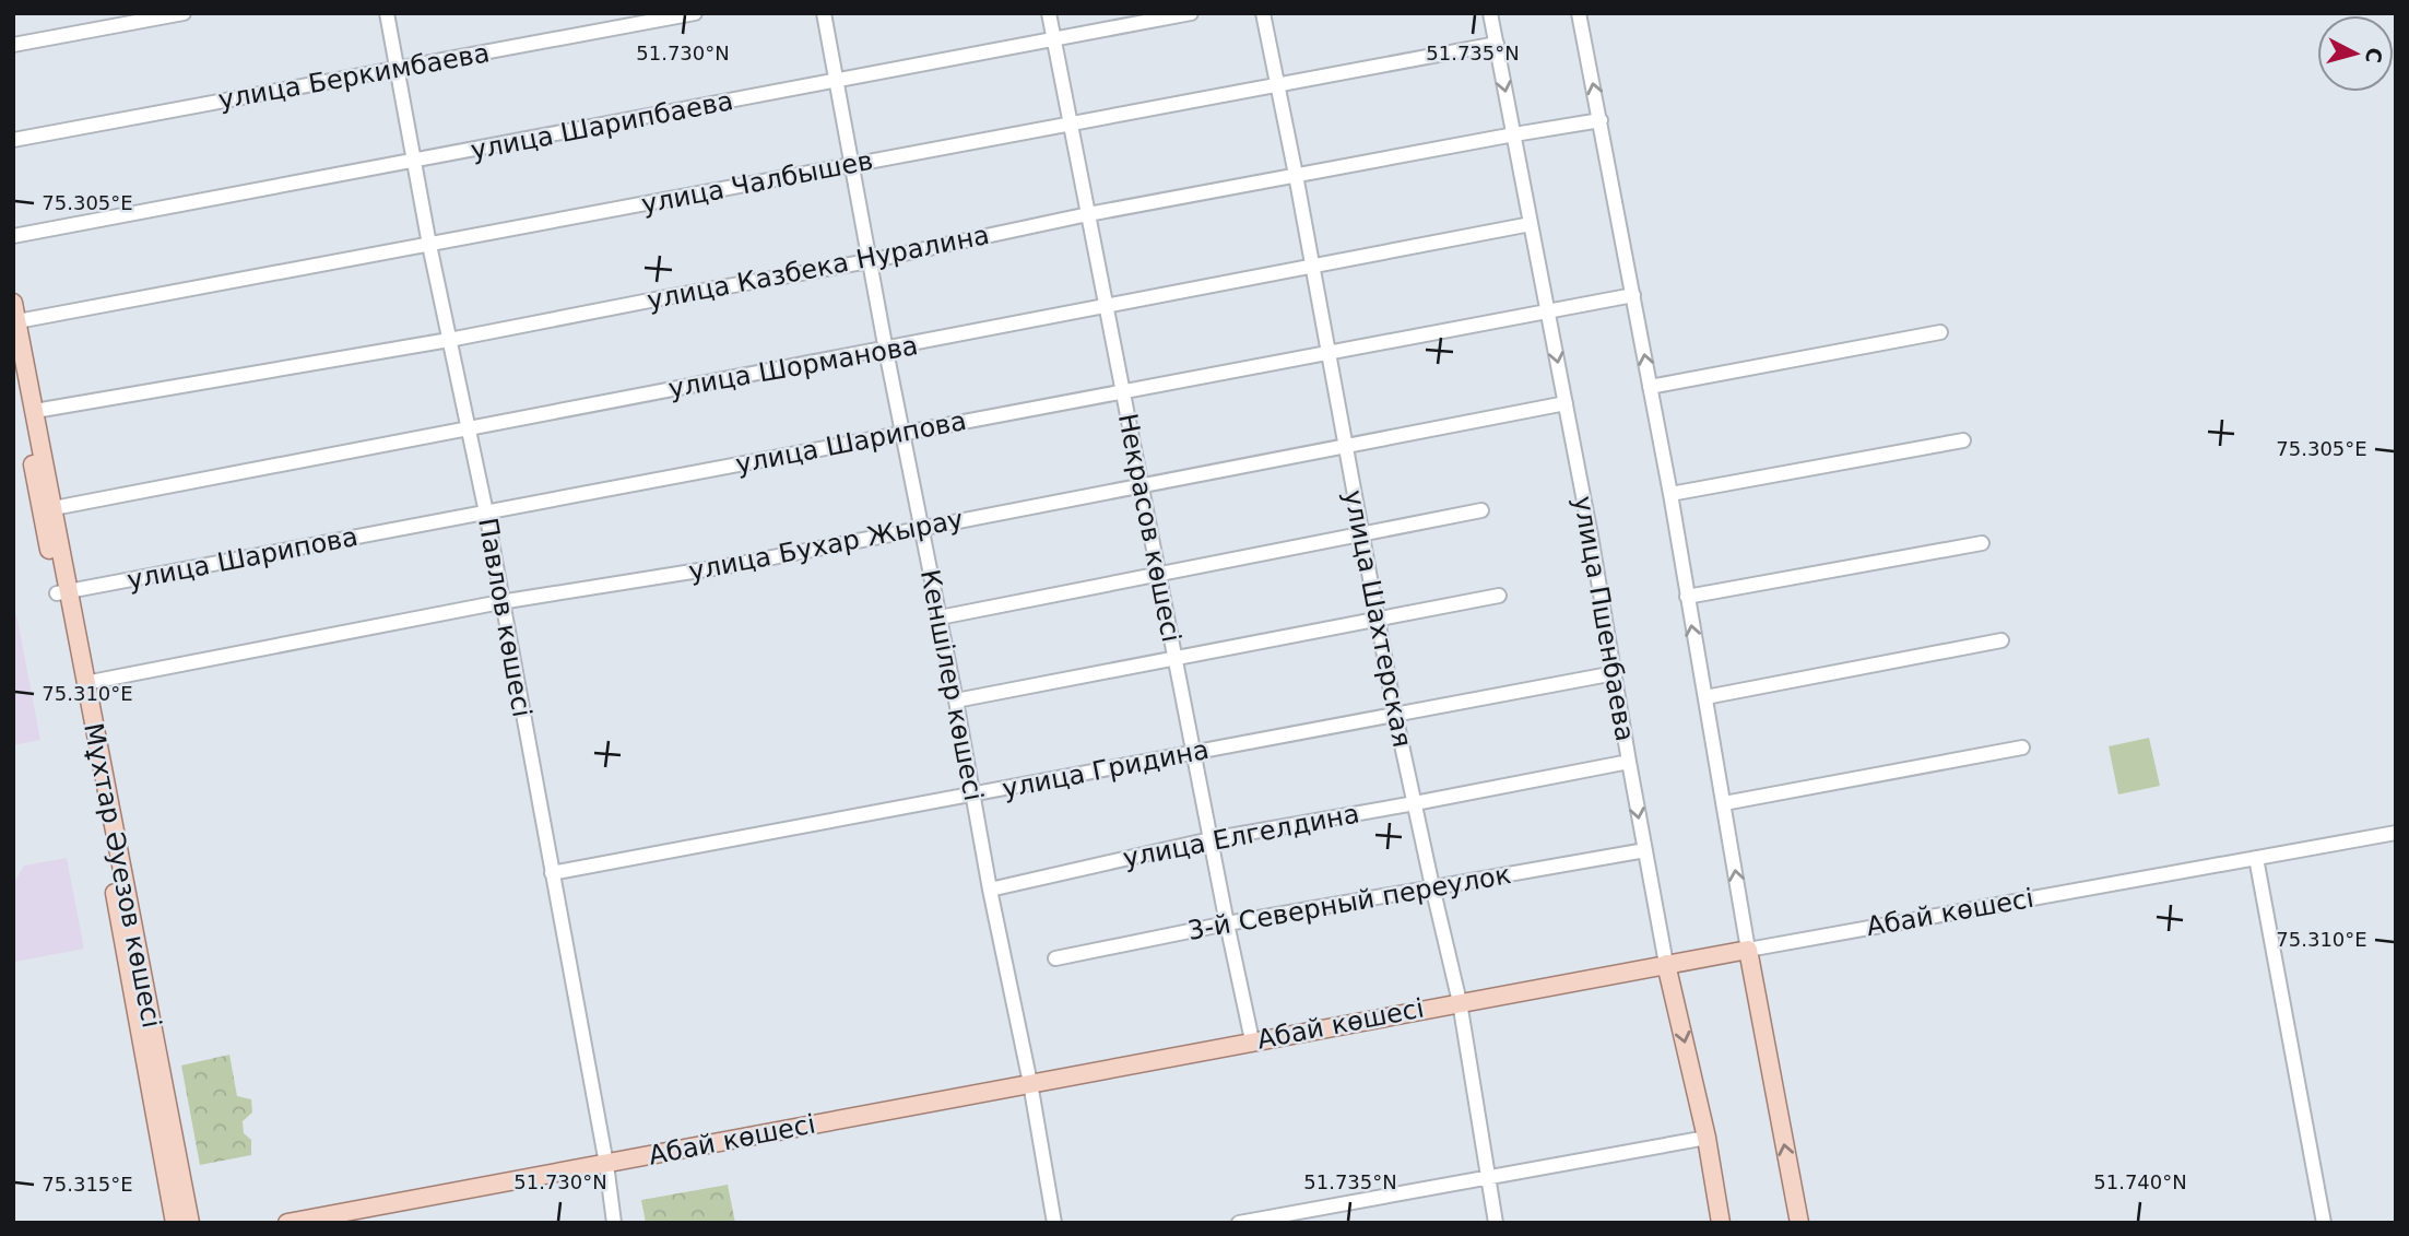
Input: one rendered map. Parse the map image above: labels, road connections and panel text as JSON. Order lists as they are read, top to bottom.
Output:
{
  "streets": {
    "main road": ["улица Пшенбаева", "Мұхтар Әуезов көшесі", "Абай көшесі"],
    "street": [
      "улица Беркимбаева",
      "улица Шарипбаева",
      "улица Чалбышев",
      "улица Казбека Нуралина",
      "улица Шорманова",
      "улица Шарипова",
      "Некрасов көшесі",
      "улица Бухар Жырау",
      "Павлов көшесі",
      "улица Шахтерская",
      "Кеншілер көшесі",
      "улица Гридина",
      "улица Елгелдина",
      "3-й Северный переулок"
    ]
  },
  "crossings": [
    ["улица Беркимбаева", "Павлов көшесі"],
    ["улица Шарипбаева", "Некрасов көшесі"],
    ["улица Шарипбаева", "Павлов көшесі"],
    ["улица Шарипбаева", "Кеншілер көшесі"],
    ["улица Чалбышев", "Некрасов көшесі"],
    ["улица Чалбышев", "Павлов көшесі"],
    ["улица Чалбышев", "улица Шахтерская"],
    ["улица Чалбышев", "улица Пшенбаева"],
    ["улица Чалбышев", "Кеншілер көшесі"],
    ["улица Чалбышев", "Мұхтар Әуезов көшесі"],
    ["улица Казбека Нуралина", "Некрасов көшесі"],
    ["улица Казбека Нуралина", "Павлов көшесі"],
    ["улица Казбека Нуралина", "улица Шахтерская"],
    ["улица Казбека Нуралина", "улица Пшенбаева"],
    ["улица Казбека Нуралина", "Кеншілер көшесі"],
    ["улица Казбека Нуралина", "Мұхтар Әуезов көшесі"],
    ["улица Шорманова", "Некрасов көшесі"],
    ["улица Шорманова", "Павлов көшесі"],
    ["улица Шорманова", "улица Шахтерская"],
    ["улица Шорманова", "улица Пшенбаева"],
    ["улица Шорманова", "Кеншілер көшесі"],
    ["улица Шорманова", "Мұхтар Әуезов көшесі"],
    ["улица Шарипова", "Некрасов көшесі"],
    ["улица Шарипова", "Павлов көшесі"],
    ["улица Шарипова", "улица Шахтерская"],
    ["улица Шарипова", "улица Пшенбаева"],
    ["улица Шарипова", "Кеншілер көшесі"],
    ["улица Шарипова", "Мұхтар Әуезов көшесі"],
    ["Некрасов көшесі", "улица Бухар Жырау"],
    ["Некрасов көшесі", "улица Гридина"],
    ["Некрасов көшесі", "улица Елгелдина"],
    ["Некрасов көшесі", "3-й Северный переулок"],
    ["Некрасов көшесі", "Абай көшесі"],
    ["улица Бухар Жырау", "Павлов көшесі"],
    ["улица Бухар Жырау", "улица Шахтерская"],
    ["улица Бухар Жырау", "улица Пшенбаева"],
    ["улица Бухар Жырау", "Кеншілер көшесі"],
    ["улица Бухар Жырау", "Мұхтар Әуезов көшесі"],
    ["Павлов көшесі", "улица Гридина"],
    ["Павлов көшесі", "Абай көшесі"],
    ["улица Шахтерская", "улица Гридина"],
    ["улица Шахтерская", "улица Елгелдина"],
    ["улица Шахтерская", "3-й Северный переулок"],
    ["улица Шахтерская", "Абай көшесі"],
    ["улица Пшенбаева", "улица Гридина"],
    ["улица Пшенбаева", "улица Елгелдина"],
    ["улица Пшенбаева", "3-й Северный переулок"],
    ["улица Пшенбаева", "Абай көшесі"],
    ["Кеншілер көшесі", "улица Гридина"],
    ["Кеншілер көшесі", "улица Елгелдина"],
    ["Кеншілер көшесі", "Абай көшесі"]
  ],
  "north": "right",
  "coordinates": [
    "51.730°N",
    "51.735°N",
    "75.305°E",
    "75.310°E",
    "51.740°N",
    "75.315°E"
  ]
}
